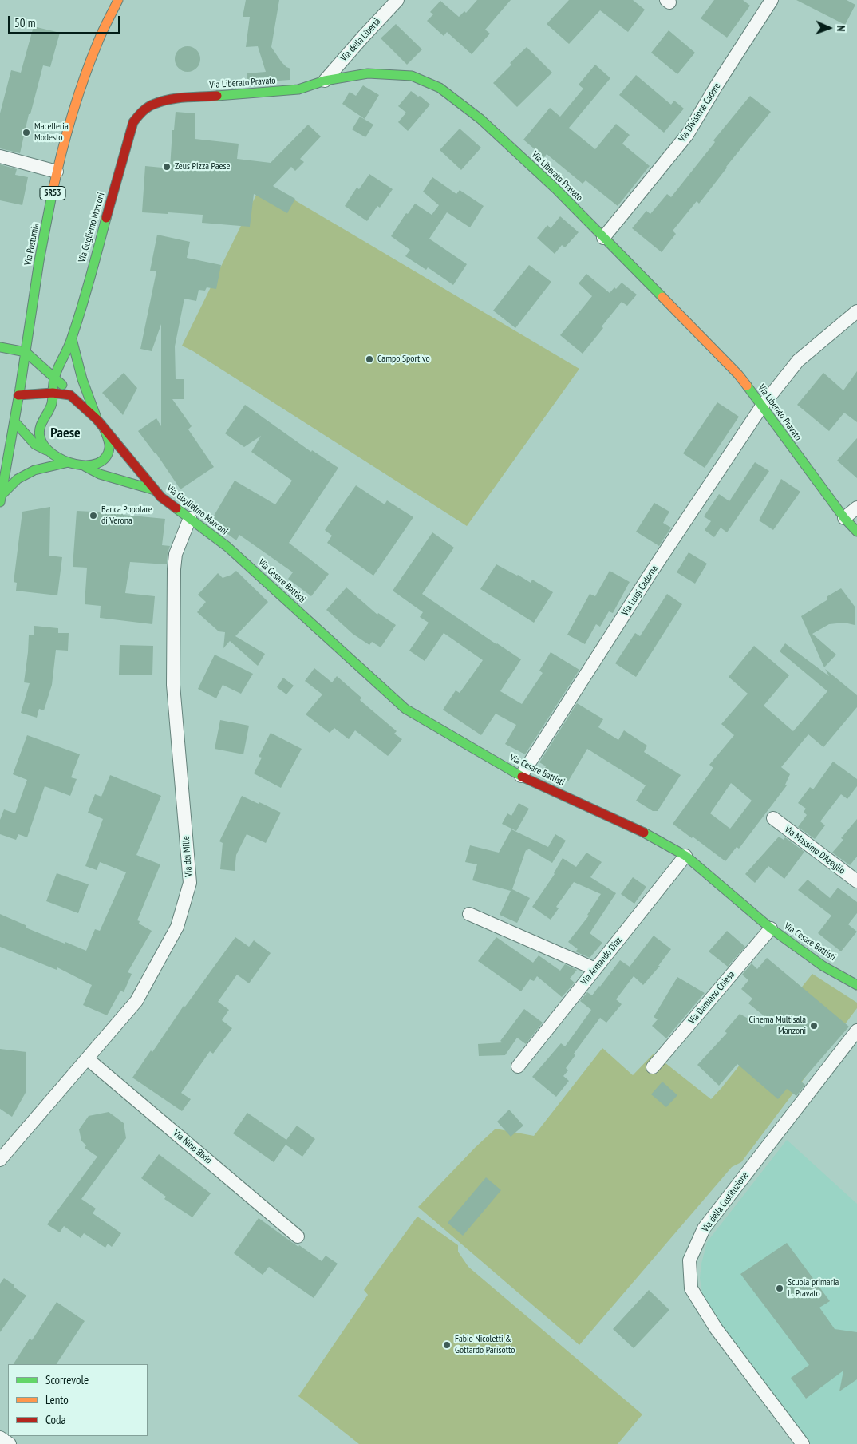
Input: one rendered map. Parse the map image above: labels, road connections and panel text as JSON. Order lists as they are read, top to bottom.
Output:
{
  "streets": {
    "street": [
      "Via della Libertà",
      "Via Liberato Pravato",
      "Via Divisione Cadore",
      "SR53",
      "Via Gugliemo Marconi",
      "Via Postumia",
      "Via Guglielmo Marconi",
      "Via Cesare Battisti",
      "Via Luigi Cadorna",
      "Via Massimo D'Azeglio",
      "Via dei Mille",
      "Via Armando Diaz",
      "Via Damiano Chiesa",
      "Via Nino Bixio",
      "Via della Costituzione"
    ]
  },
  "crossings": [
    ["Via della Libertà", "Via Liberato Pravato"],
    ["Via Liberato Pravato", "Via Divisione Cadore"],
    ["Via Liberato Pravato", "Via Gugliemo Marconi"],
    ["Via Liberato Pravato", "Via Luigi Cadorna"],
    ["Via Gugliemo Marconi", "Via Guglielmo Marconi"],
    ["Via Postumia", "Via Guglielmo Marconi"],
    ["Via Guglielmo Marconi", "Via Cesare Battisti"],
    ["Via Guglielmo Marconi", "Via dei Mille"],
    ["Via Cesare Battisti", "Via Luigi Cadorna"],
    ["Via Cesare Battisti", "Via Armando Diaz"],
    ["Via Cesare Battisti", "Via Damiano Chiesa"],
    ["Via dei Mille", "Via Nino Bixio"]
  ],
  "districts": ["Paese"],
  "places": [
    "Macelleria Modesto",
    "Zeus Pizza Paese",
    "Campo Sportivo",
    "Banca Popolare di Verona",
    "Cinema Multisala Manzoni",
    "Scuola primaria L. Pravato",
    "Fabio Nicoletti & Gottardo Parisotto"
  ],
  "legend": ["Scorrevole", "Lento", "Coda"],
  "scale_bar": "50 m",
  "north": "right"
}
